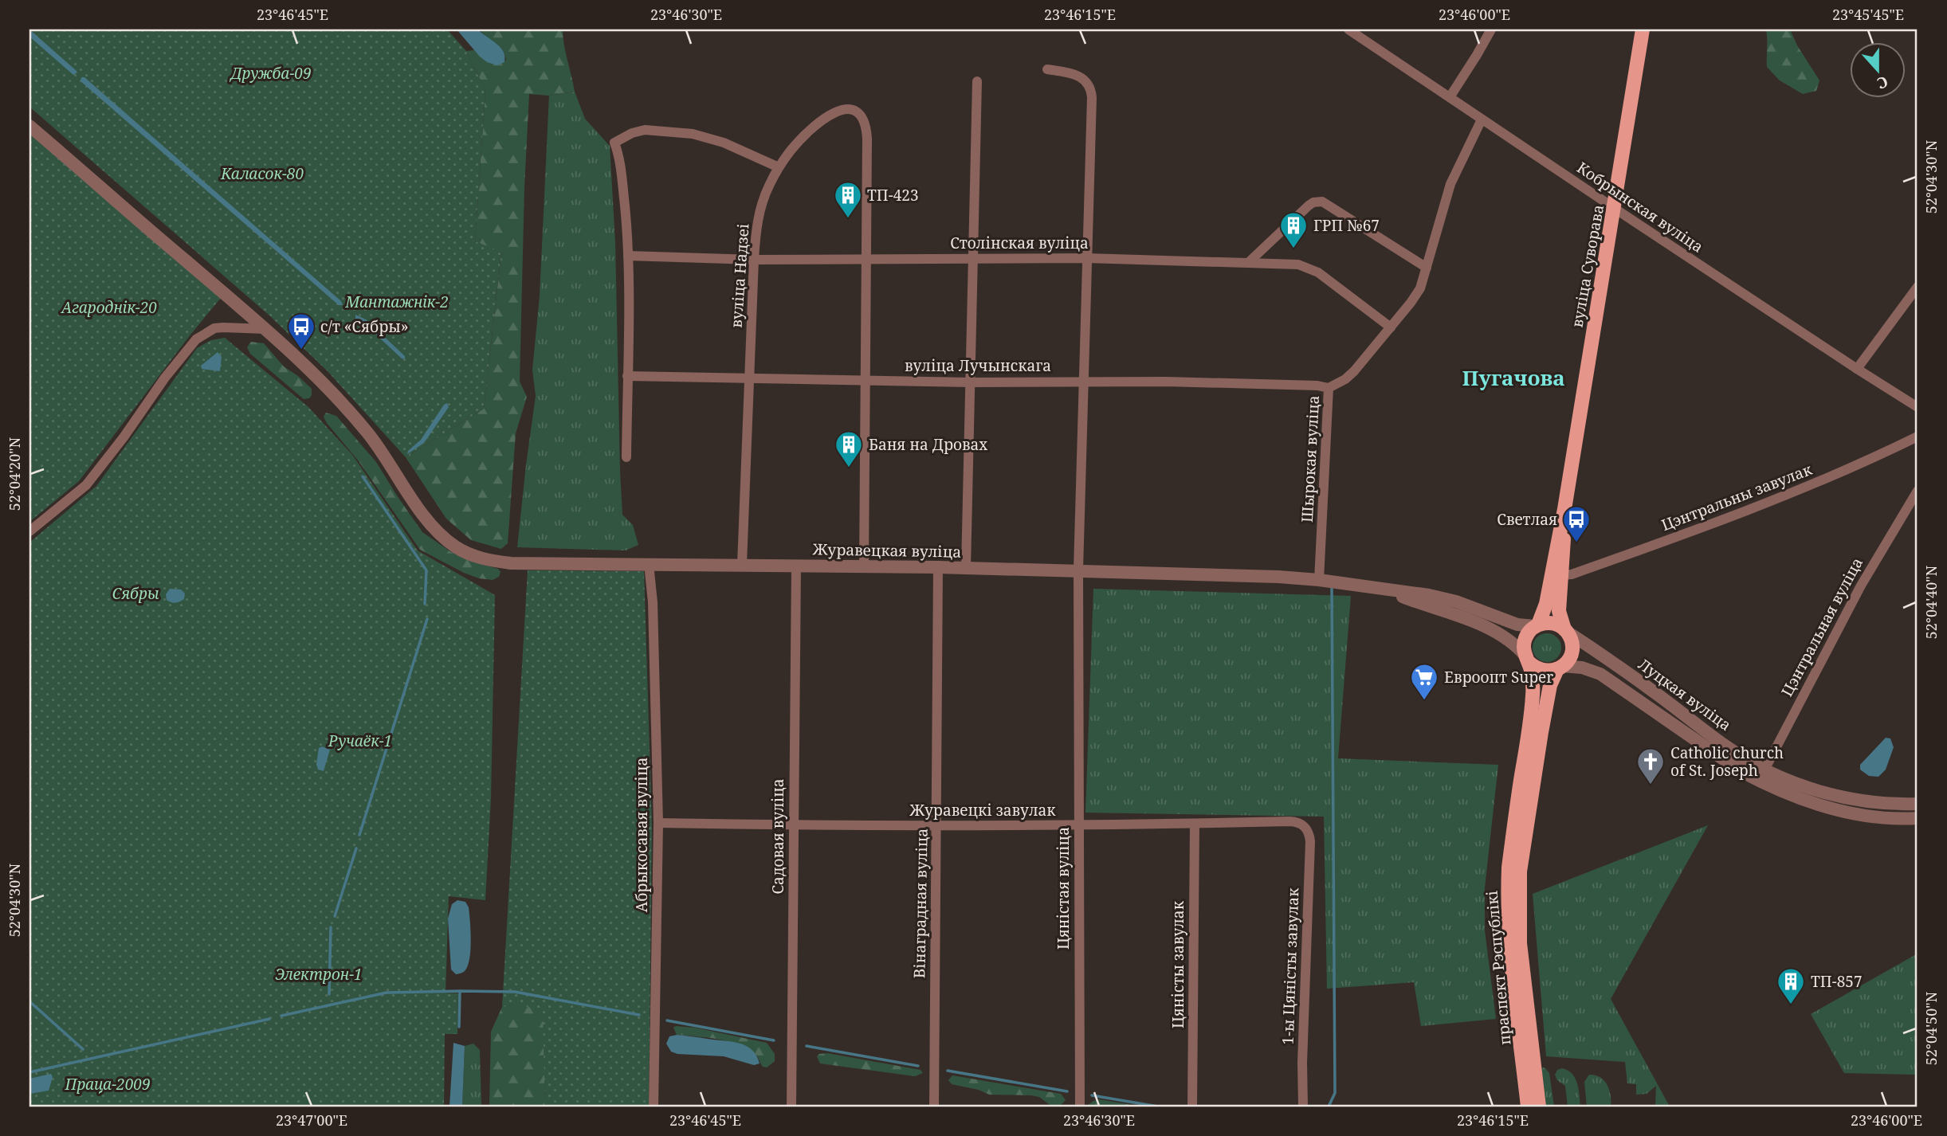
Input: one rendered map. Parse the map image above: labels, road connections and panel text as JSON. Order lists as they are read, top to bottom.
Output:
{
  "streets": {
    "main road": ["вуліца Суворава", "праспект Рэспублікі"],
    "street": [
      "Кобрынская вуліца",
      "Столінская вуліца",
      "вуліца Надзеі",
      "вуліца Лучынскага",
      "Шырокая вуліца",
      "Цэнтральны завулак",
      "Журавецкая вуліца",
      "Цэнтральная вуліца",
      "Луцкая вуліца",
      "Журавецкі завулак",
      "Абрыкосавая вуліца",
      "Садовая вуліца",
      "Цяністая вуліца",
      "Вінаградная вуліца",
      "Цяністы завулак",
      "1-ы Цяністы завулак"
    ]
  },
  "crossings": [
    ["Кобрынская вуліца", "вуліца Суворава"],
    ["Кобрынская вуліца", "Шырокая вуліца"],
    ["Столінская вуліца", "вуліца Надзеі"],
    ["Столінская вуліца", "Шырокая вуліца"],
    ["Столінская вуліца", "Цяністая вуліца"],
    ["вуліца Суворава", "Цэнтральны завулак"],
    ["вуліца Суворава", "Журавецкая вуліца"],
    ["вуліца Суворава", "Луцкая вуліца"],
    ["вуліца Суворава", "праспект Рэспублікі"],
    ["вуліца Надзеі", "вуліца Лучынскага"],
    ["вуліца Надзеі", "Журавецкая вуліца"],
    ["вуліца Лучынскага", "Шырокая вуліца"],
    ["вуліца Лучынскага", "Цяністая вуліца"],
    ["Шырокая вуліца", "Журавецкая вуліца"],
    ["Журавецкая вуліца", "Луцкая вуліца"],
    ["Журавецкая вуліца", "Абрыкосавая вуліца"],
    ["Журавецкая вуліца", "Садовая вуліца"],
    ["Журавецкая вуліца", "Цяністая вуліца"],
    ["Журавецкая вуліца", "Вінаградная вуліца"],
    ["Журавецкая вуліца", "праспект Рэспублікі"],
    ["Цэнтральная вуліца", "Луцкая вуліца"],
    ["Луцкая вуліца", "праспект Рэспублікі"],
    ["Журавецкі завулак", "Абрыкосавая вуліца"],
    ["Журавецкі завулак", "Садовая вуліца"],
    ["Журавецкі завулак", "Цяністая вуліца"],
    ["Журавецкі завулак", "Вінаградная вуліца"],
    ["Журавецкі завулак", "Цяністы завулак"],
    ["Журавецкі завулак", "1-ы Цяністы завулак"]
  ],
  "districts": ["Пугачова"],
  "parks": [
    "Дружба-09",
    "Каласок-80",
    "Мантажнік-2",
    "Агароднік-20",
    "Сябры",
    "Ручаёк-1",
    "Электрон-1",
    "Праца-2009"
  ],
  "places": {
    "building": [
      "ТП-423",
      "ГРП №67",
      "Баня на Дровах",
      "ТП-857"
    ],
    "bus stop": ["с/т «Сябры»", "Светлая"],
    "supermarket": ["Евроопт Super"],
    "church": ["Catholic church of St. Joseph"]
  },
  "north": "bottom",
  "coordinates": [
    "23°46'45\"E",
    "23°46'30\"E",
    "23°46'15\"E",
    "23°46'00\"E",
    "23°45'45\"E",
    "52°04'30\"N",
    "52°04'20\"N",
    "52°04'40\"N",
    "52°04'50\"N",
    "23°47'00\"E"
  ]
}
